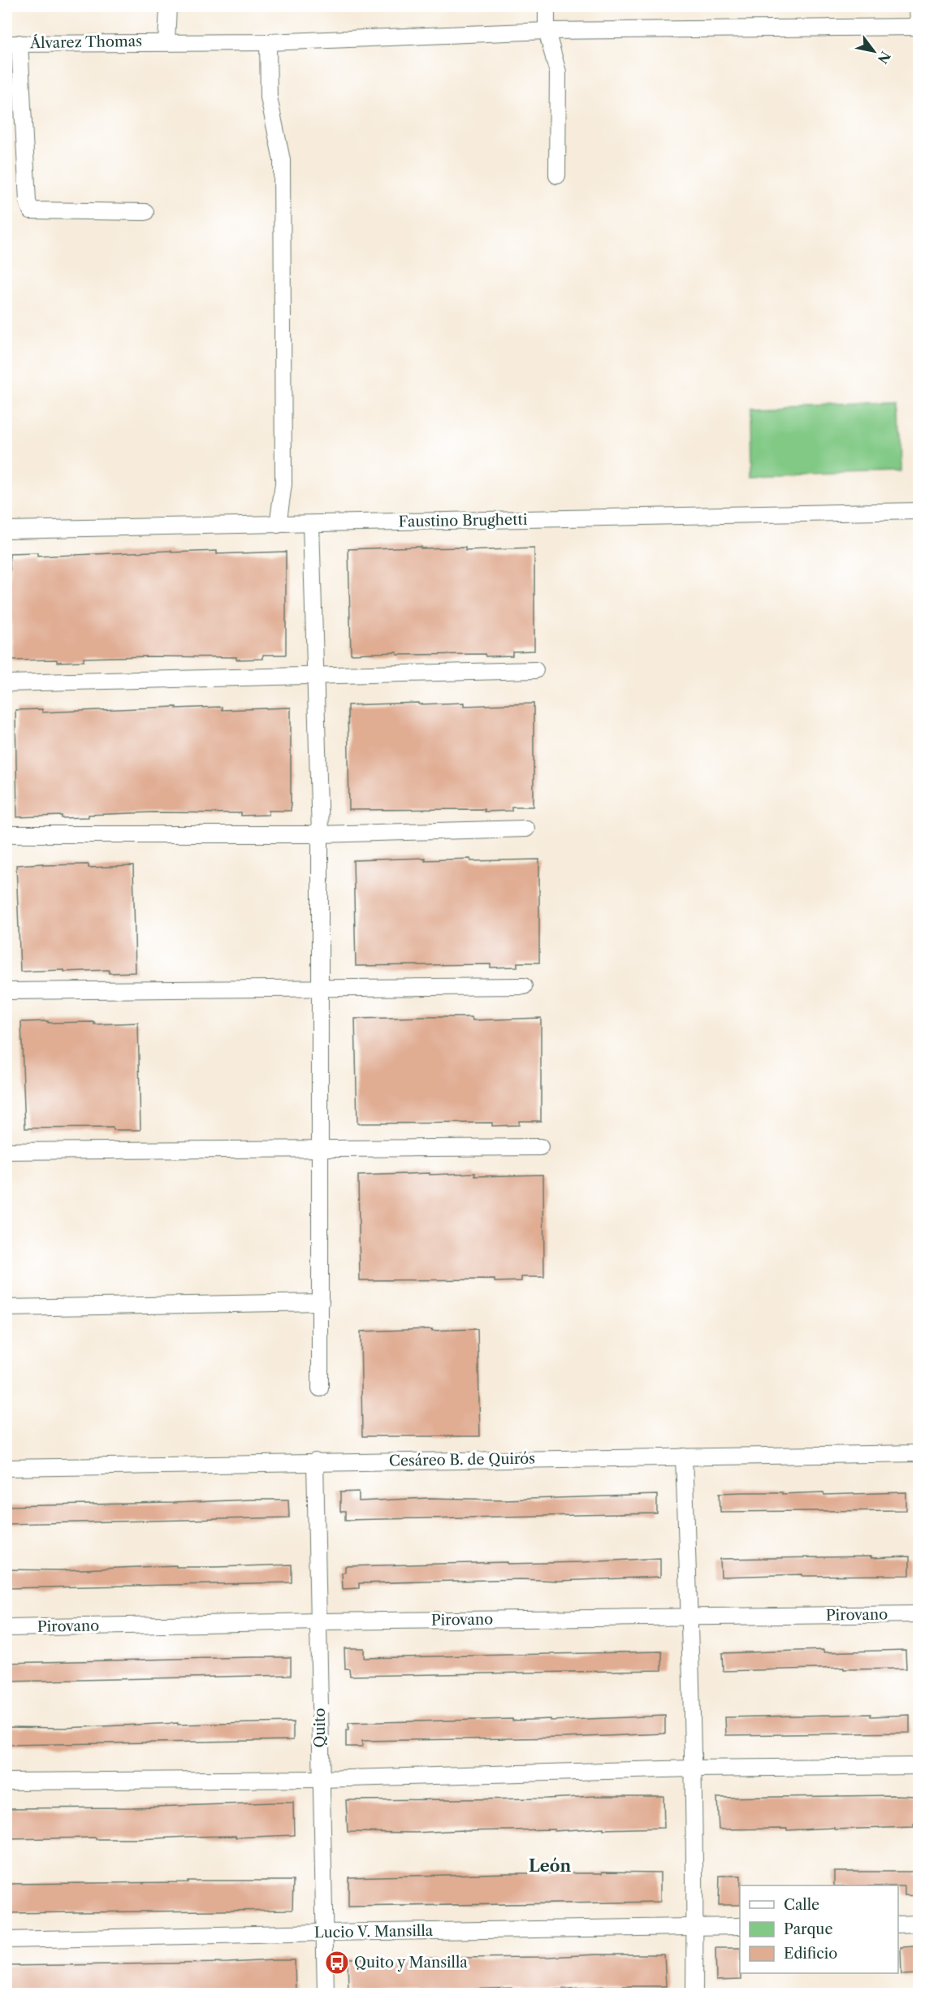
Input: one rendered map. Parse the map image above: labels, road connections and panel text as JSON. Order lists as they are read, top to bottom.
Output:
{
  "streets": {
    "street": [
      "Álvarez Thomas",
      "Faustino Brughetti",
      "Cesáreo B. de Quirós",
      "Pirovano",
      "Quito",
      "Lucio V. Mansilla"
    ]
  },
  "crossings": [
    ["Cesáreo B. de Quirós", "Quito"],
    ["Pirovano", "Quito"],
    ["Quito", "Lucio V. Mansilla"]
  ],
  "districts": ["León"],
  "places": {
    "bus stop": ["Quito y Mansilla"]
  },
  "legend": ["Calle", "Parque", "Edificio"],
  "north": "bottom right"
}
